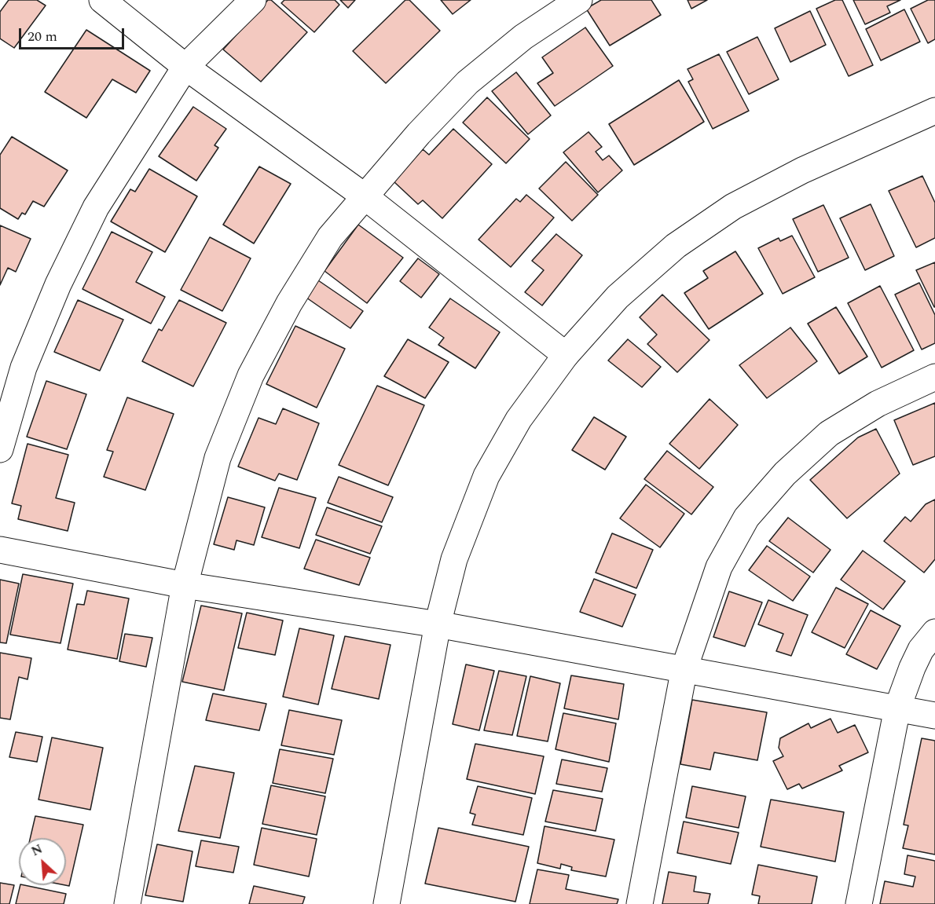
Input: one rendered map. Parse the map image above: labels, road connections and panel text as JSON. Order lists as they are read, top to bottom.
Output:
{
  "scale_bar": "20 m",
  "north": "top left"
}
